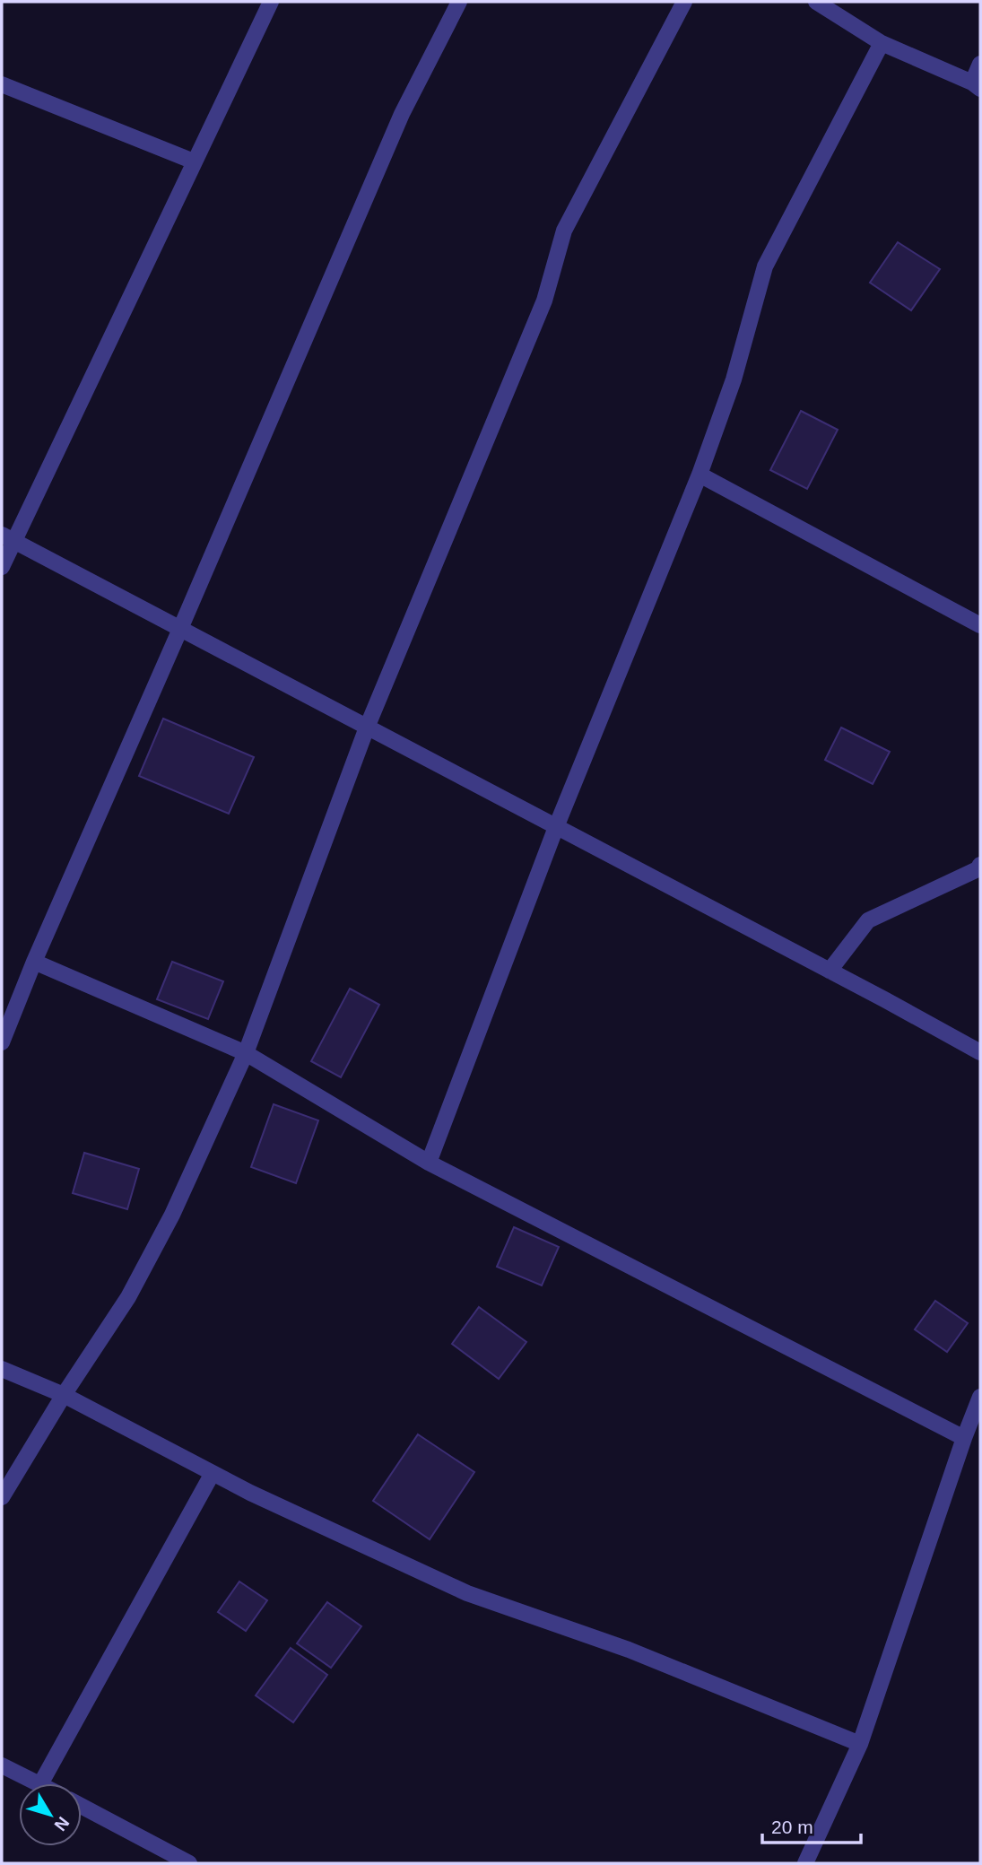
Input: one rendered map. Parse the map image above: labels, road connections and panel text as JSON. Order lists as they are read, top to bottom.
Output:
{
  "scale_bar": "20 m",
  "north": "bottom right"
}
